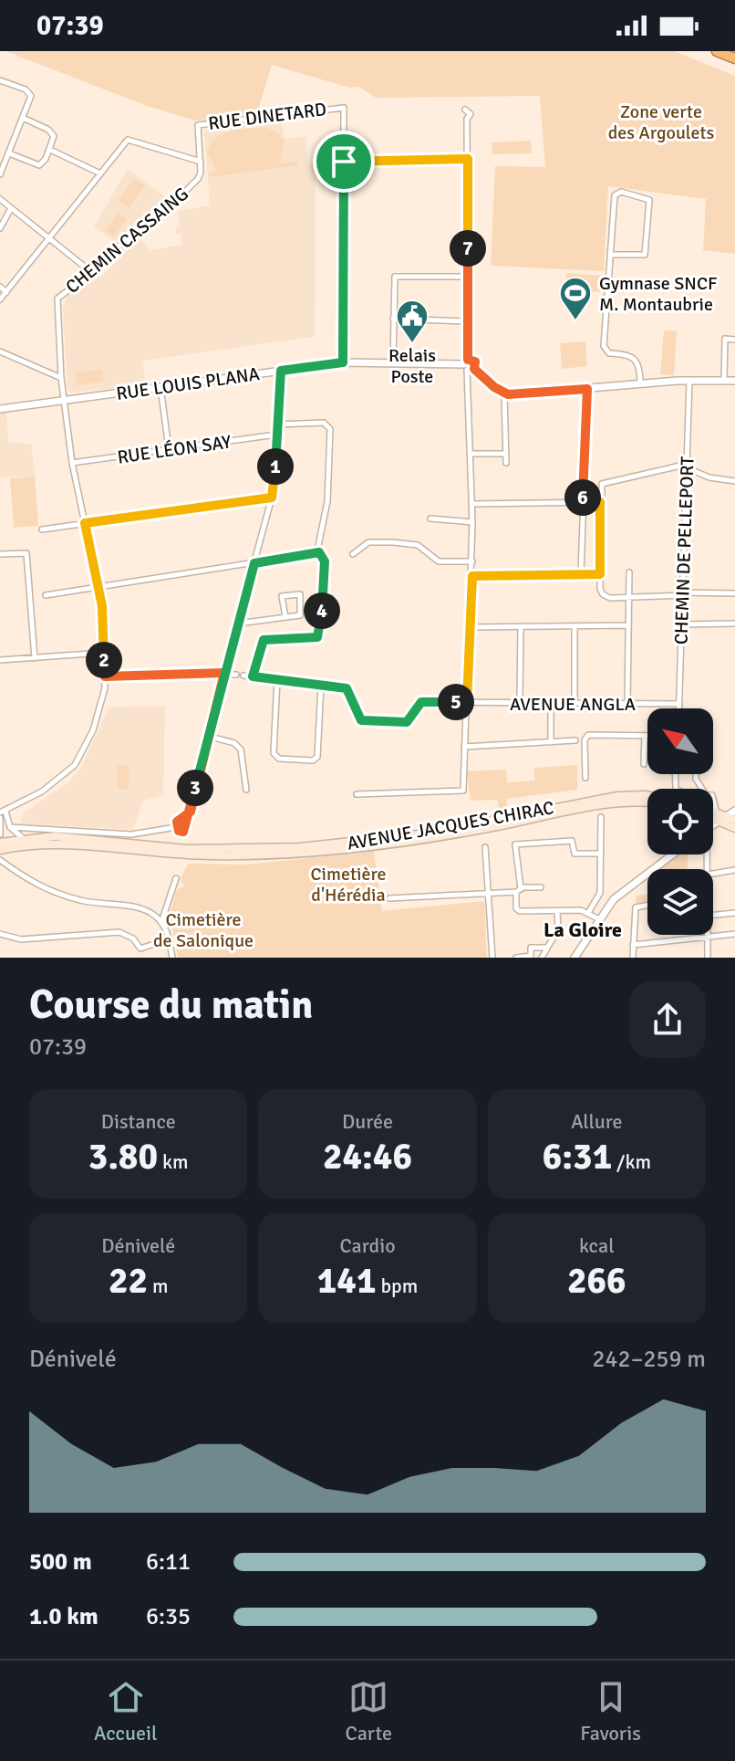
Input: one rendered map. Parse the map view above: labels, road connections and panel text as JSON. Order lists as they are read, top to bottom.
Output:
{
  "streets": {
    "main road": ["AVENUE JACQUES CHIRAC"],
    "street": [
      "RUE DINETARD",
      "CHEMIN CASSAING",
      "RUE LOUIS PLANA",
      "RUE LÉON SAY",
      "CHEMIN DE PELLEPORT",
      "AVENUE ANGLA"
    ]
  },
  "crossings": [
    ["RUE DINETARD", "CHEMIN CASSAING"],
    ["RUE DINETARD", "RUE LOUIS PLANA"],
    ["CHEMIN CASSAING", "RUE LOUIS PLANA"],
    ["CHEMIN CASSAING", "RUE LÉON SAY"],
    ["CHEMIN DE PELLEPORT", "AVENUE ANGLA"]
  ],
  "districts": ["La Gloire"],
  "parks": ["Zone verte des Argoulets", "Cimetière d'Hérédia", "Cimetière de Salonique"],
  "places": {
    "sports": ["Gymnase SNCF M. Montaubrie"],
    "public building": ["Relais Poste"]
  },
  "north": "top left",
  "page": {
    "status": "07:39",
    "pins": [
      "7",
      "1",
      "6",
      "4",
      "2",
      "5",
      "3"
    ],
    "heading": ["Course du matin", "07:39"],
    "stats": [
      ["Distance", "3.80 km"],
      ["Durée", "24:46"],
      ["Allure", "6:31 /km"],
      ["Dénivelé", "22 m"],
      ["Cardio", "141 bpm"],
      ["kcal", "266"]
    ],
    "chart": ["Dénivelé", "242–259 m"],
    "list": [
      {
        "name": "500 m",
        "note": "6:11"
      },
      {
        "name": "1.0 km",
        "note": "6:35"
      }
    ],
    "tabs": ["Accueil", "Carte", "Favoris"]
  }
}
